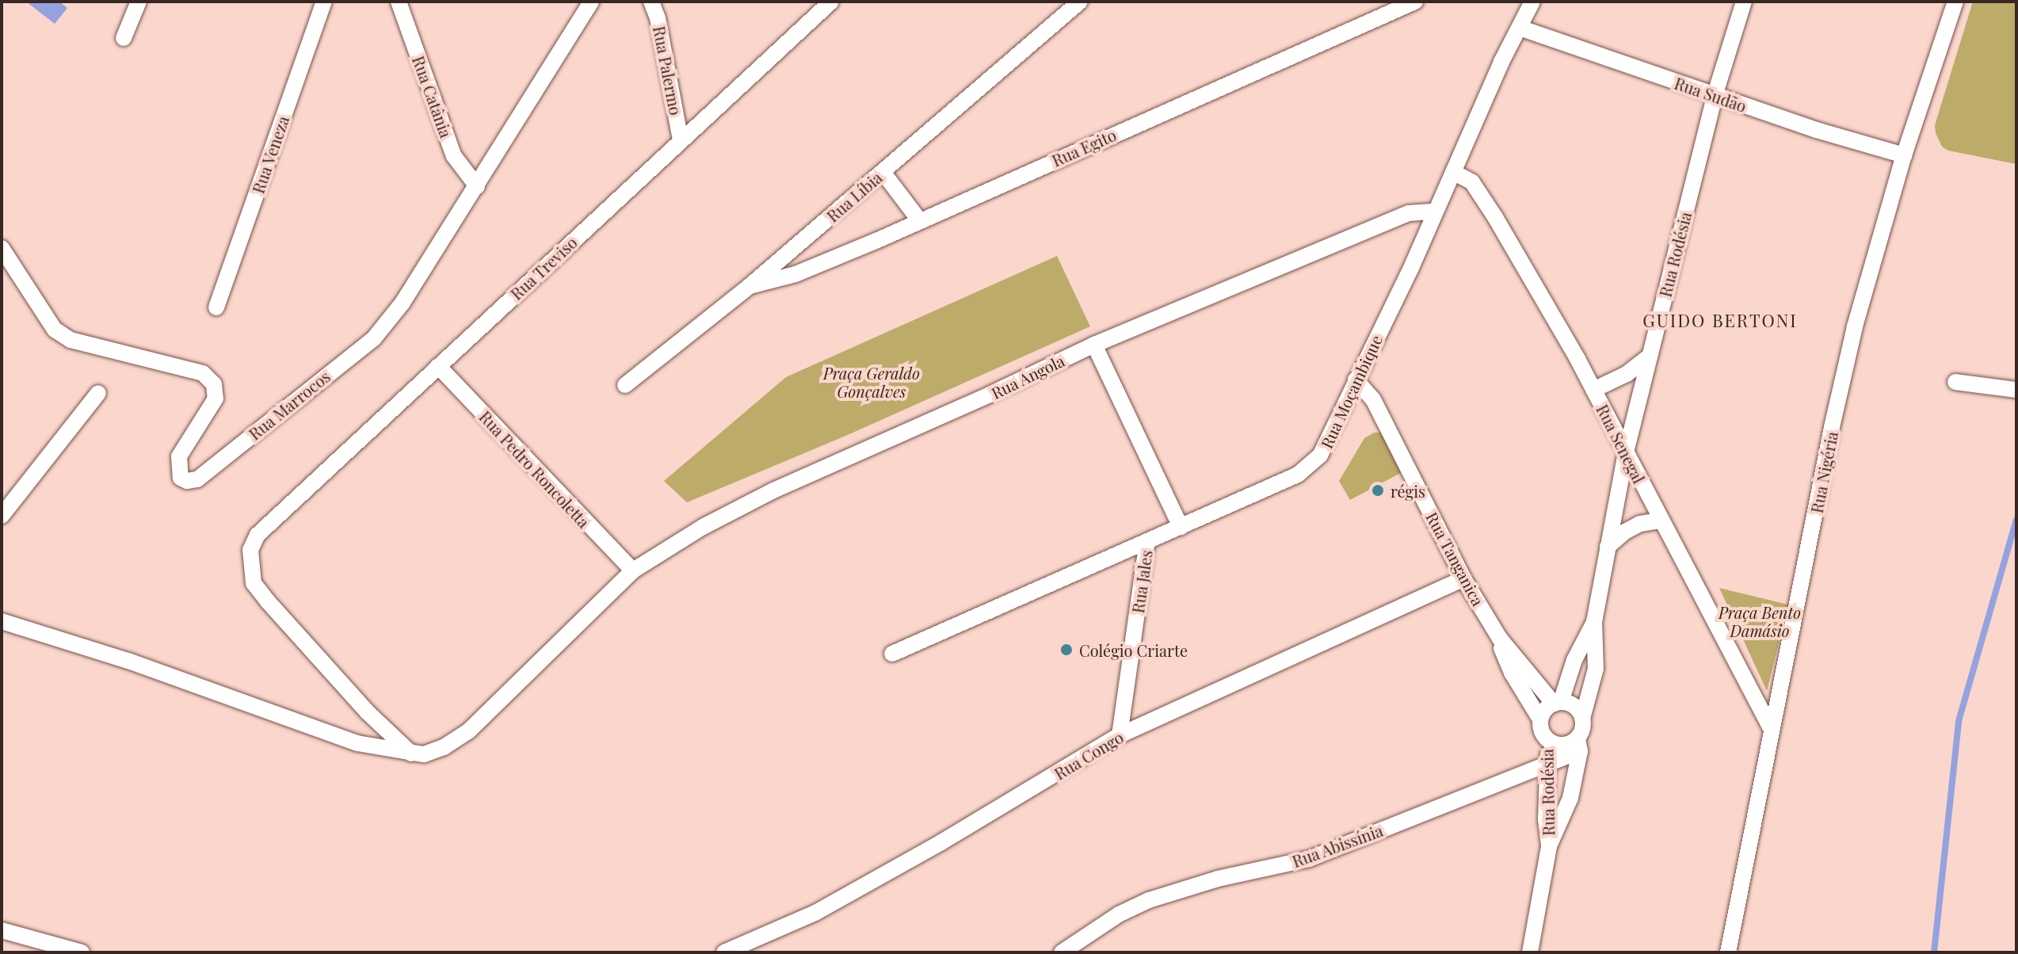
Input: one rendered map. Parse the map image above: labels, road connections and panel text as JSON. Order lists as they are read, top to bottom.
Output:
{
  "streets": {
    "street": [
      "Rua Palermo",
      "Rua Sudão",
      "Rua Catânia",
      "Rua Egito",
      "Rua Veneza",
      "Rua Líbia",
      "Rua Rodésia",
      "Rua Treviso",
      "Rua Angola",
      "Rua Moçambique",
      "Rua Marrocos",
      "Rua Senegal",
      "Rua Pedro Roncoletta",
      "Rua Nigéria",
      "Rua Tanganica",
      "Rua Jales",
      "Rua Congo",
      "Rua Abissínia"
    ]
  },
  "crossings": [
    ["Rua Palermo", "Rua Treviso"],
    ["Rua Sudão", "Rua Rodésia"],
    ["Rua Sudão", "Rua Moçambique"],
    ["Rua Sudão", "Rua Nigéria"],
    ["Rua Catânia", "Rua Marrocos"],
    ["Rua Egito", "Rua Líbia"],
    ["Rua Rodésia", "Rua Senegal"],
    ["Rua Rodésia", "Rua Tanganica"],
    ["Rua Rodésia", "Rua Abissínia"],
    ["Rua Treviso", "Rua Angola"],
    ["Rua Treviso", "Rua Pedro Roncoletta"],
    ["Rua Angola", "Rua Moçambique"],
    ["Rua Angola", "Rua Pedro Roncoletta"],
    ["Rua Moçambique", "Rua Senegal"],
    ["Rua Moçambique", "Rua Tanganica"],
    ["Rua Moçambique", "Rua Jales"],
    ["Rua Senegal", "Rua Nigéria"],
    ["Rua Tanganica", "Rua Congo"],
    ["Rua Tanganica", "Rua Abissínia"],
    ["Rua Jales", "Rua Congo"]
  ],
  "districts": ["GUIDO BERTONI"],
  "parks": ["Praça Geraldo Gonçalves", "Praça Bento Damásio"],
  "places": ["régis", "Colégio Criarte"]
}
